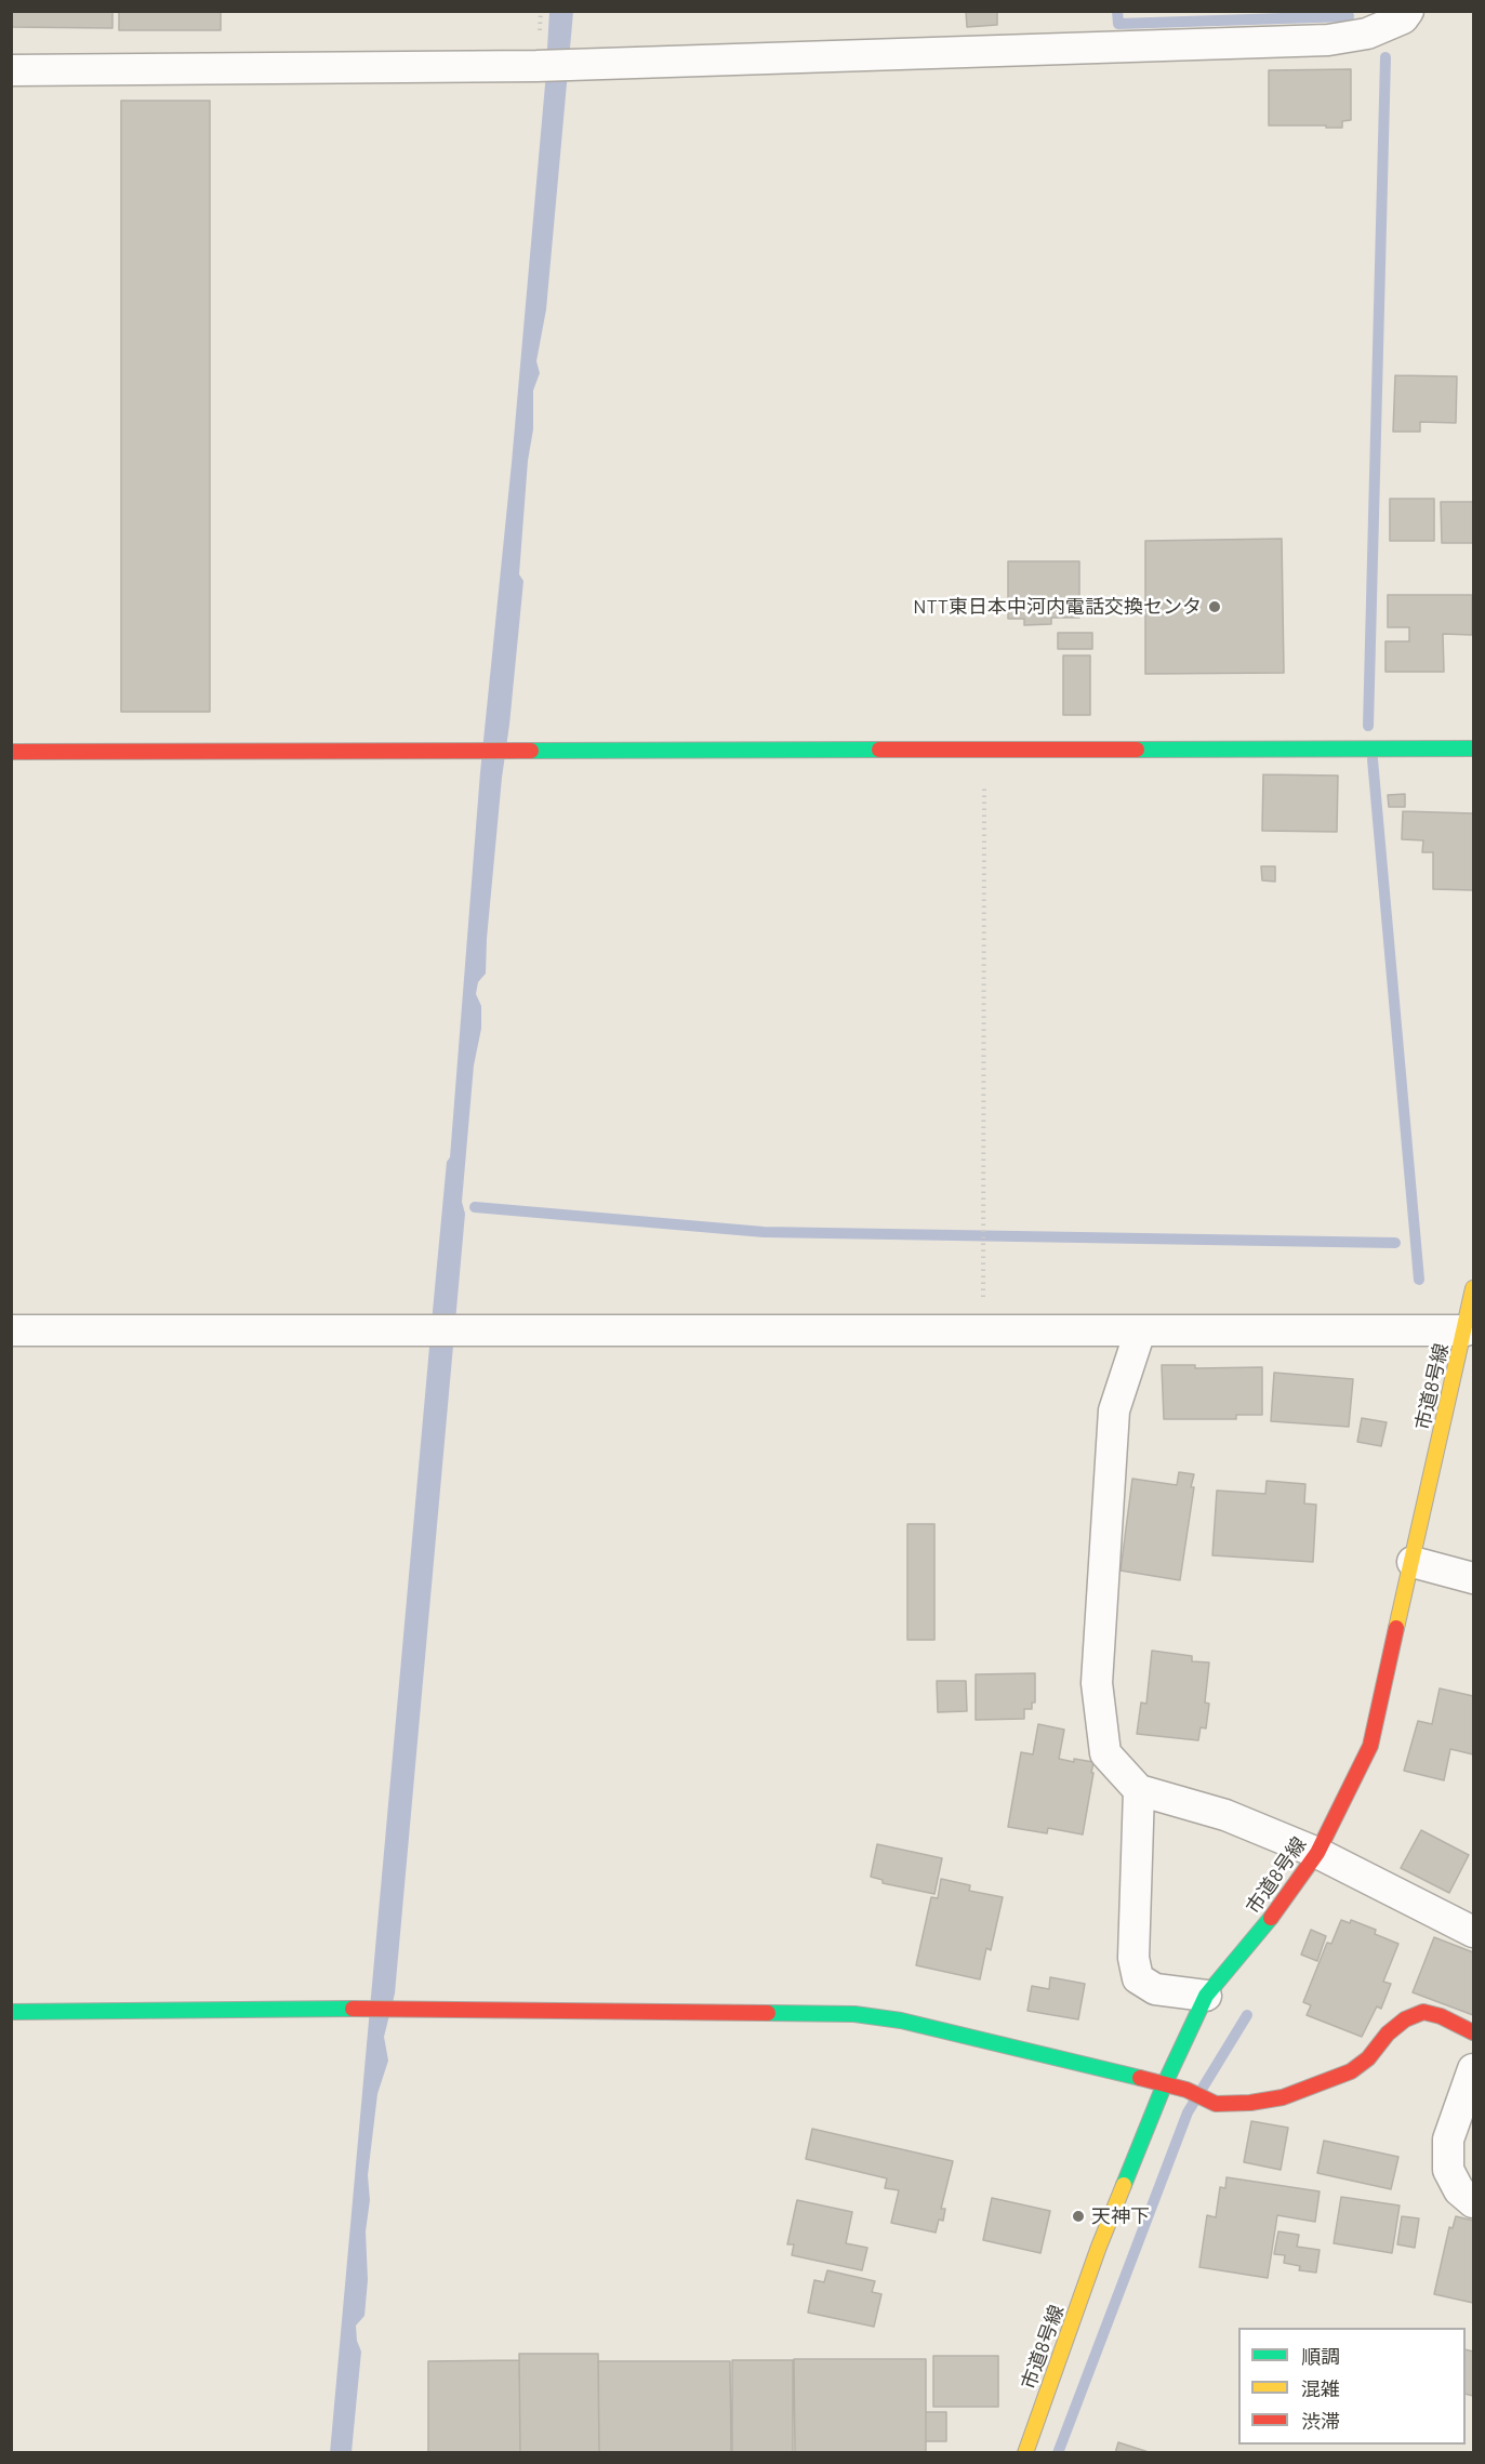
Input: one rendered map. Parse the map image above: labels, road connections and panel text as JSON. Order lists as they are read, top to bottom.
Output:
{
  "streets": {
    "street": ["市道8号線"]
  },
  "places": ["NTT東日本中河内電話交換センタ", "天神下"],
  "legend": ["順調", "混雑", "渋滞"]
}
